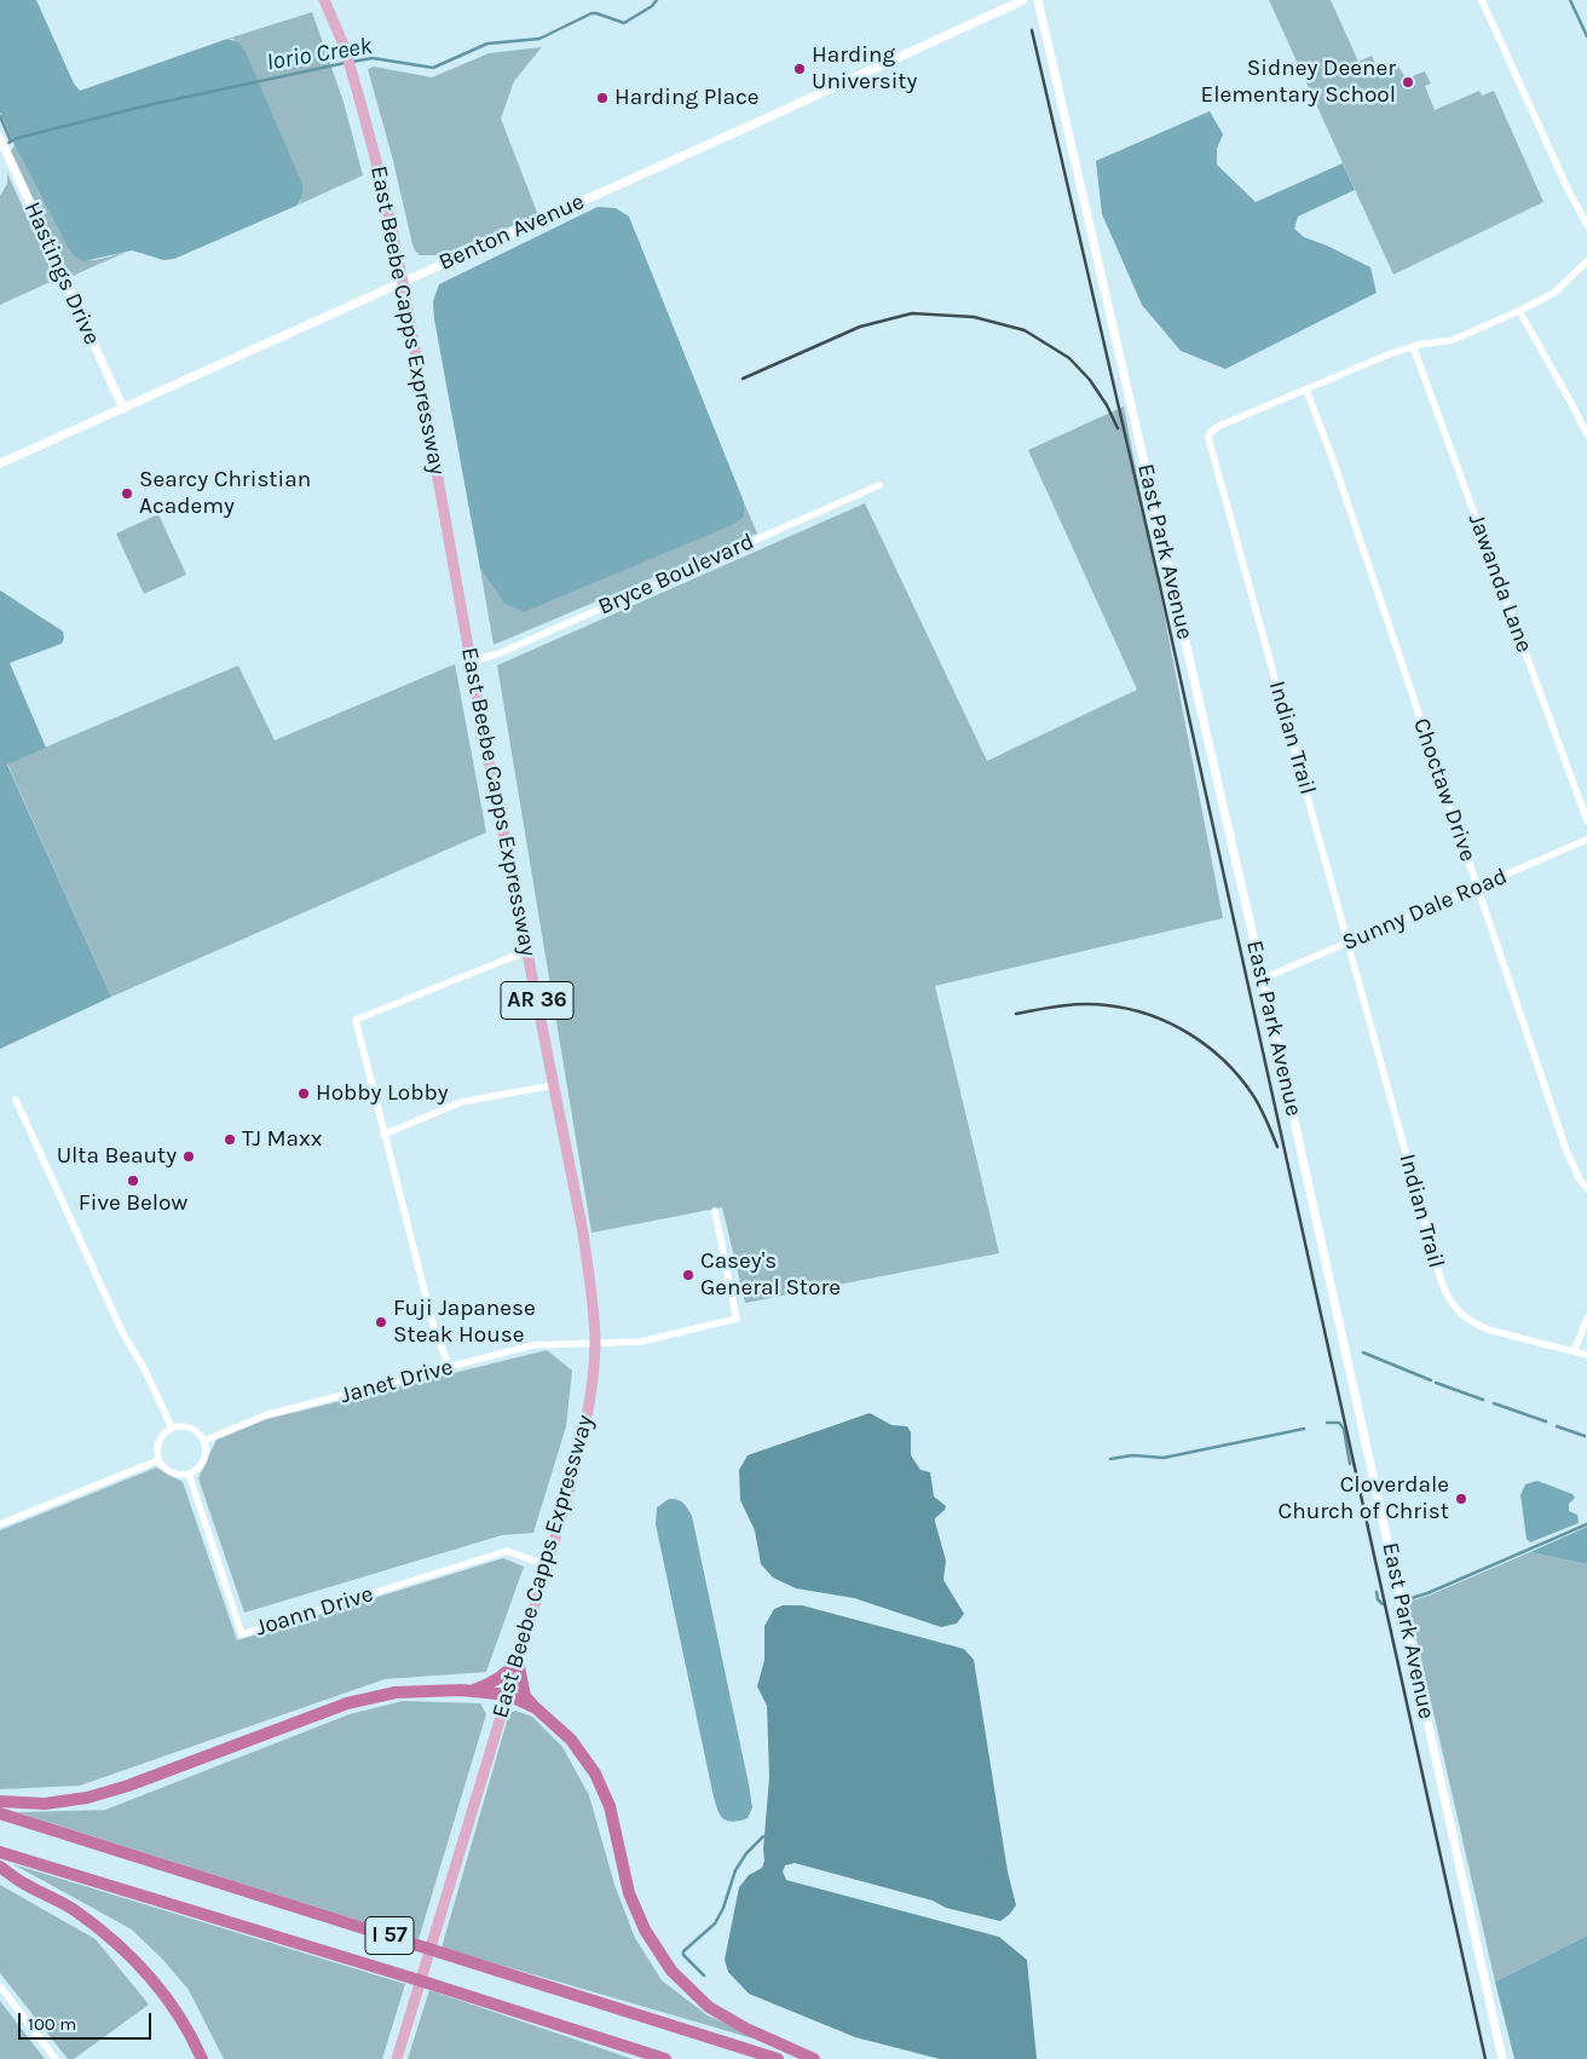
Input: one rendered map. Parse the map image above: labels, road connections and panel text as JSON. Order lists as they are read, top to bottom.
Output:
{
  "streets": {
    "highway": ["I 57"],
    "main road": ["East Beebe Capps Expressway", "AR 36"],
    "street": [
      "Benton Avenue",
      "Hastings Drive",
      "East Park Avenue",
      "Bryce Boulevard",
      "Jawanda Lane",
      "Indian Trail",
      "Choctaw Drive",
      "Sunny Dale Road",
      "Janet Drive",
      "Joann Drive"
    ]
  },
  "crossings": [
    ["Benton Avenue", "Hastings Drive"],
    ["Benton Avenue", "East Beebe Capps Expressway"],
    ["East Beebe Capps Expressway", "Bryce Boulevard"],
    ["East Beebe Capps Expressway", "Janet Drive"],
    ["East Beebe Capps Expressway", "Joann Drive"],
    ["East Park Avenue", "Sunny Dale Road"],
    ["Jawanda Lane", "Indian Trail"],
    ["Indian Trail", "Choctaw Drive"],
    ["Indian Trail", "Sunny Dale Road"],
    ["Choctaw Drive", "Sunny Dale Road"],
    ["Janet Drive", "Joann Drive"]
  ],
  "water": ["Iorio Creek"],
  "places": [
    "Harding University",
    "Sidney Deener Elementary School",
    "Harding Place",
    "Searcy Christian Academy",
    "Hobby Lobby",
    "TJ Maxx",
    "Ulta Beauty",
    "Five Below",
    "Casey's General Store",
    "Fuji Japanese Steak House",
    "Cloverdale Church of Christ"
  ],
  "scale_bar": "100 m"
}
